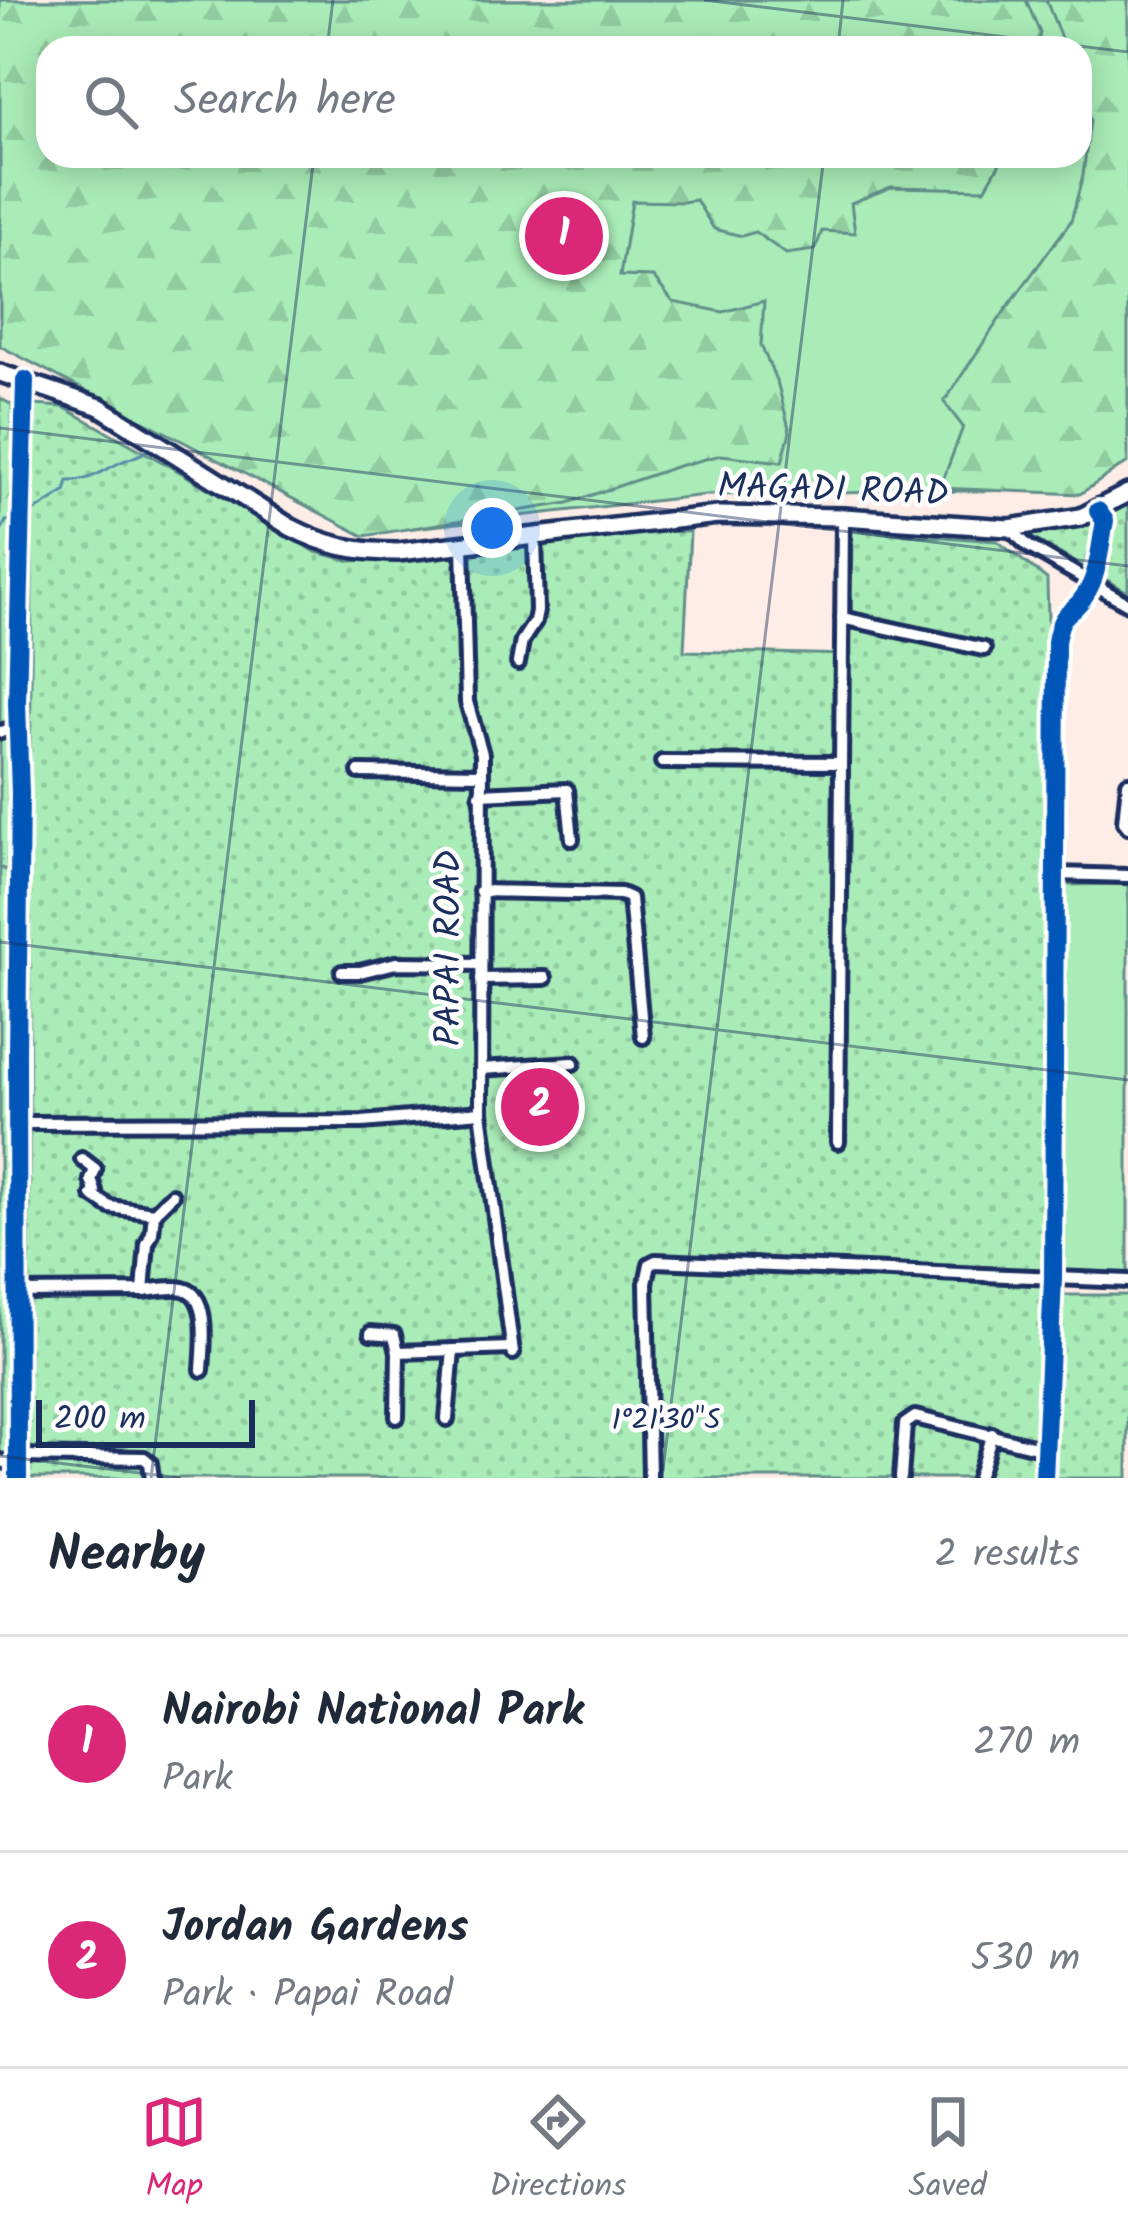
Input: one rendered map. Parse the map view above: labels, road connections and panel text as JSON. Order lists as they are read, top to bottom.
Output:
{
  "streets": {
    "highway": ["MAGADI ROAD"],
    "street": ["PAPAI ROAD"]
  },
  "crossings": [
    ["MAGADI ROAD", "PAPAI ROAD"]
  ],
  "scale_bar": "200 m",
  "page": {
    "search": "Search here",
    "pins": ["1", "2"],
    "scale": "200 m",
    "heading": ["Nearby", "2 results"],
    "list": [
      {
        "mark": "1",
        "name": "Nairobi National Park",
        "note": "Park",
        "value": "270 m"
      },
      {
        "mark": "2",
        "name": "Jordan Gardens",
        "note": "Park · Papai Road",
        "value": "530 m"
      }
    ],
    "nav": ["Map", "Directions", "Saved"]
  },
  "coordinates": ["1°21'30\"S"]
}
